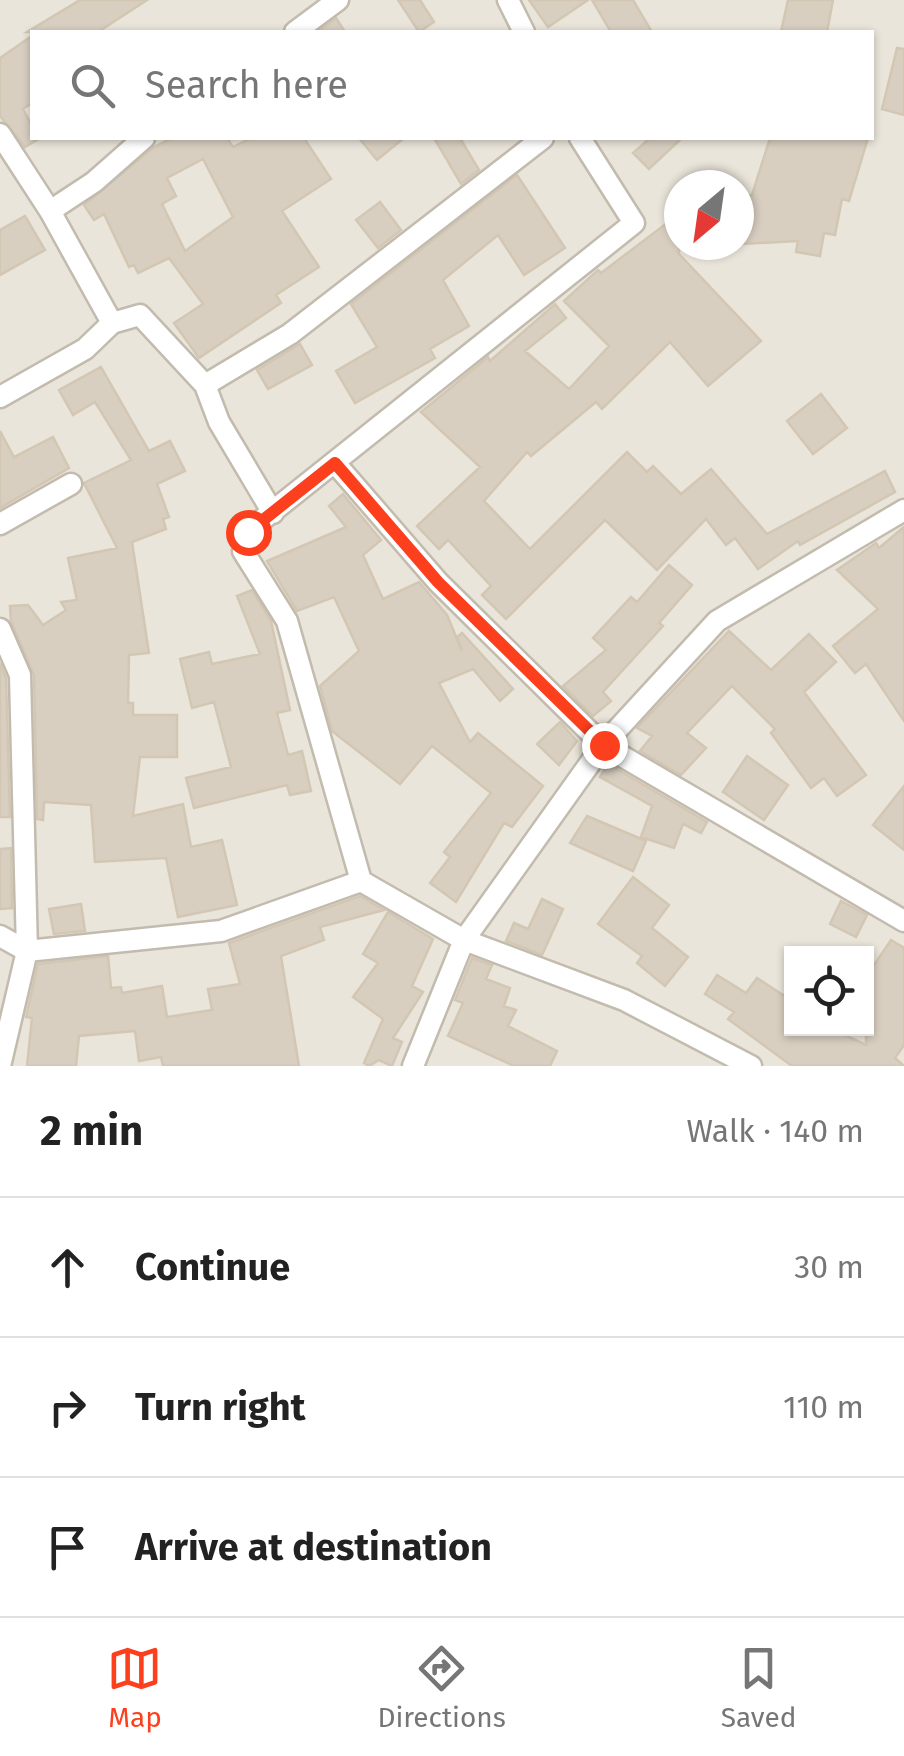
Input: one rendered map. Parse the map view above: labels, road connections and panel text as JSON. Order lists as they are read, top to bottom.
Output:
{
  "north": "bottom left",
  "page": {
    "search": "Search here",
    "heading": ["2 min", "Walk · 140 m"],
    "list": [
      ["Continue", "30 m"],
      ["Turn right", "110 m"],
      "Arrive at destination"
    ],
    "nav": ["Map", "Directions", "Saved"]
  }
}
